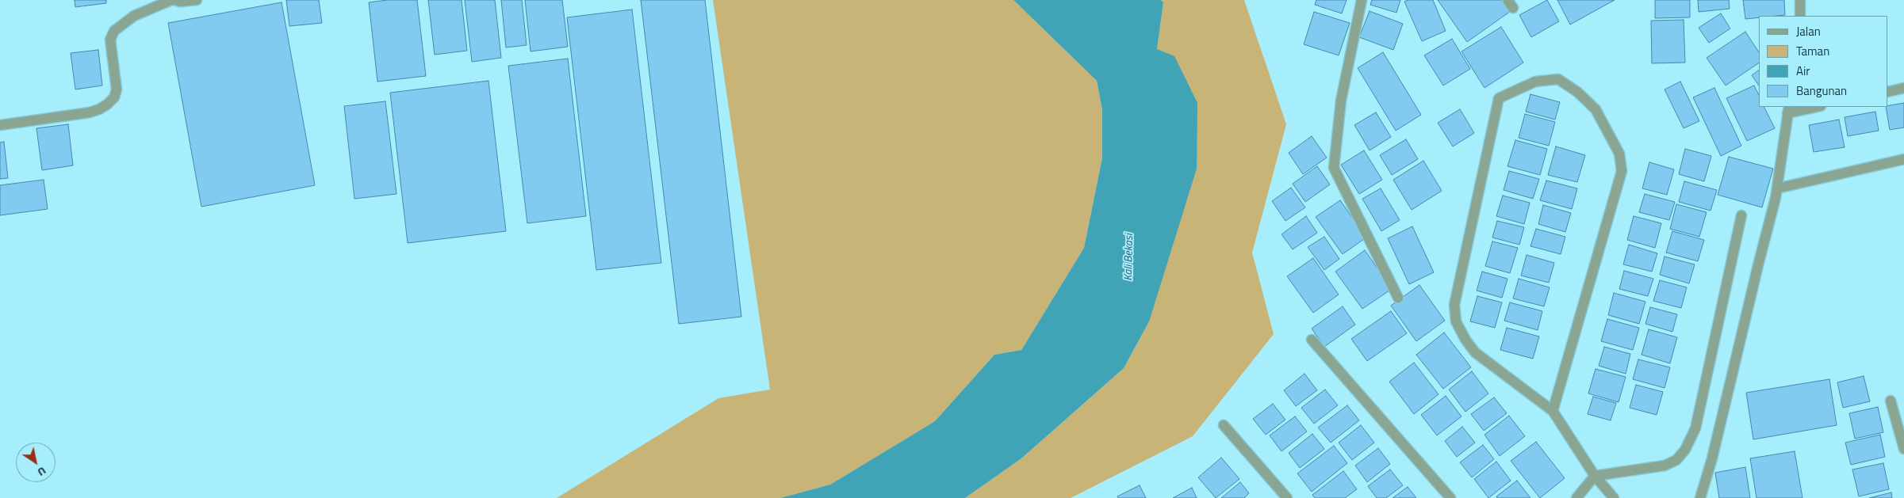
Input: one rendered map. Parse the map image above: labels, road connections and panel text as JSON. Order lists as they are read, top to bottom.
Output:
{
  "water": ["Kali Bekasi"],
  "legend": [
    "Jalan",
    "Taman",
    "Air",
    "Bangunan"
  ],
  "north": "bottom right"
}
